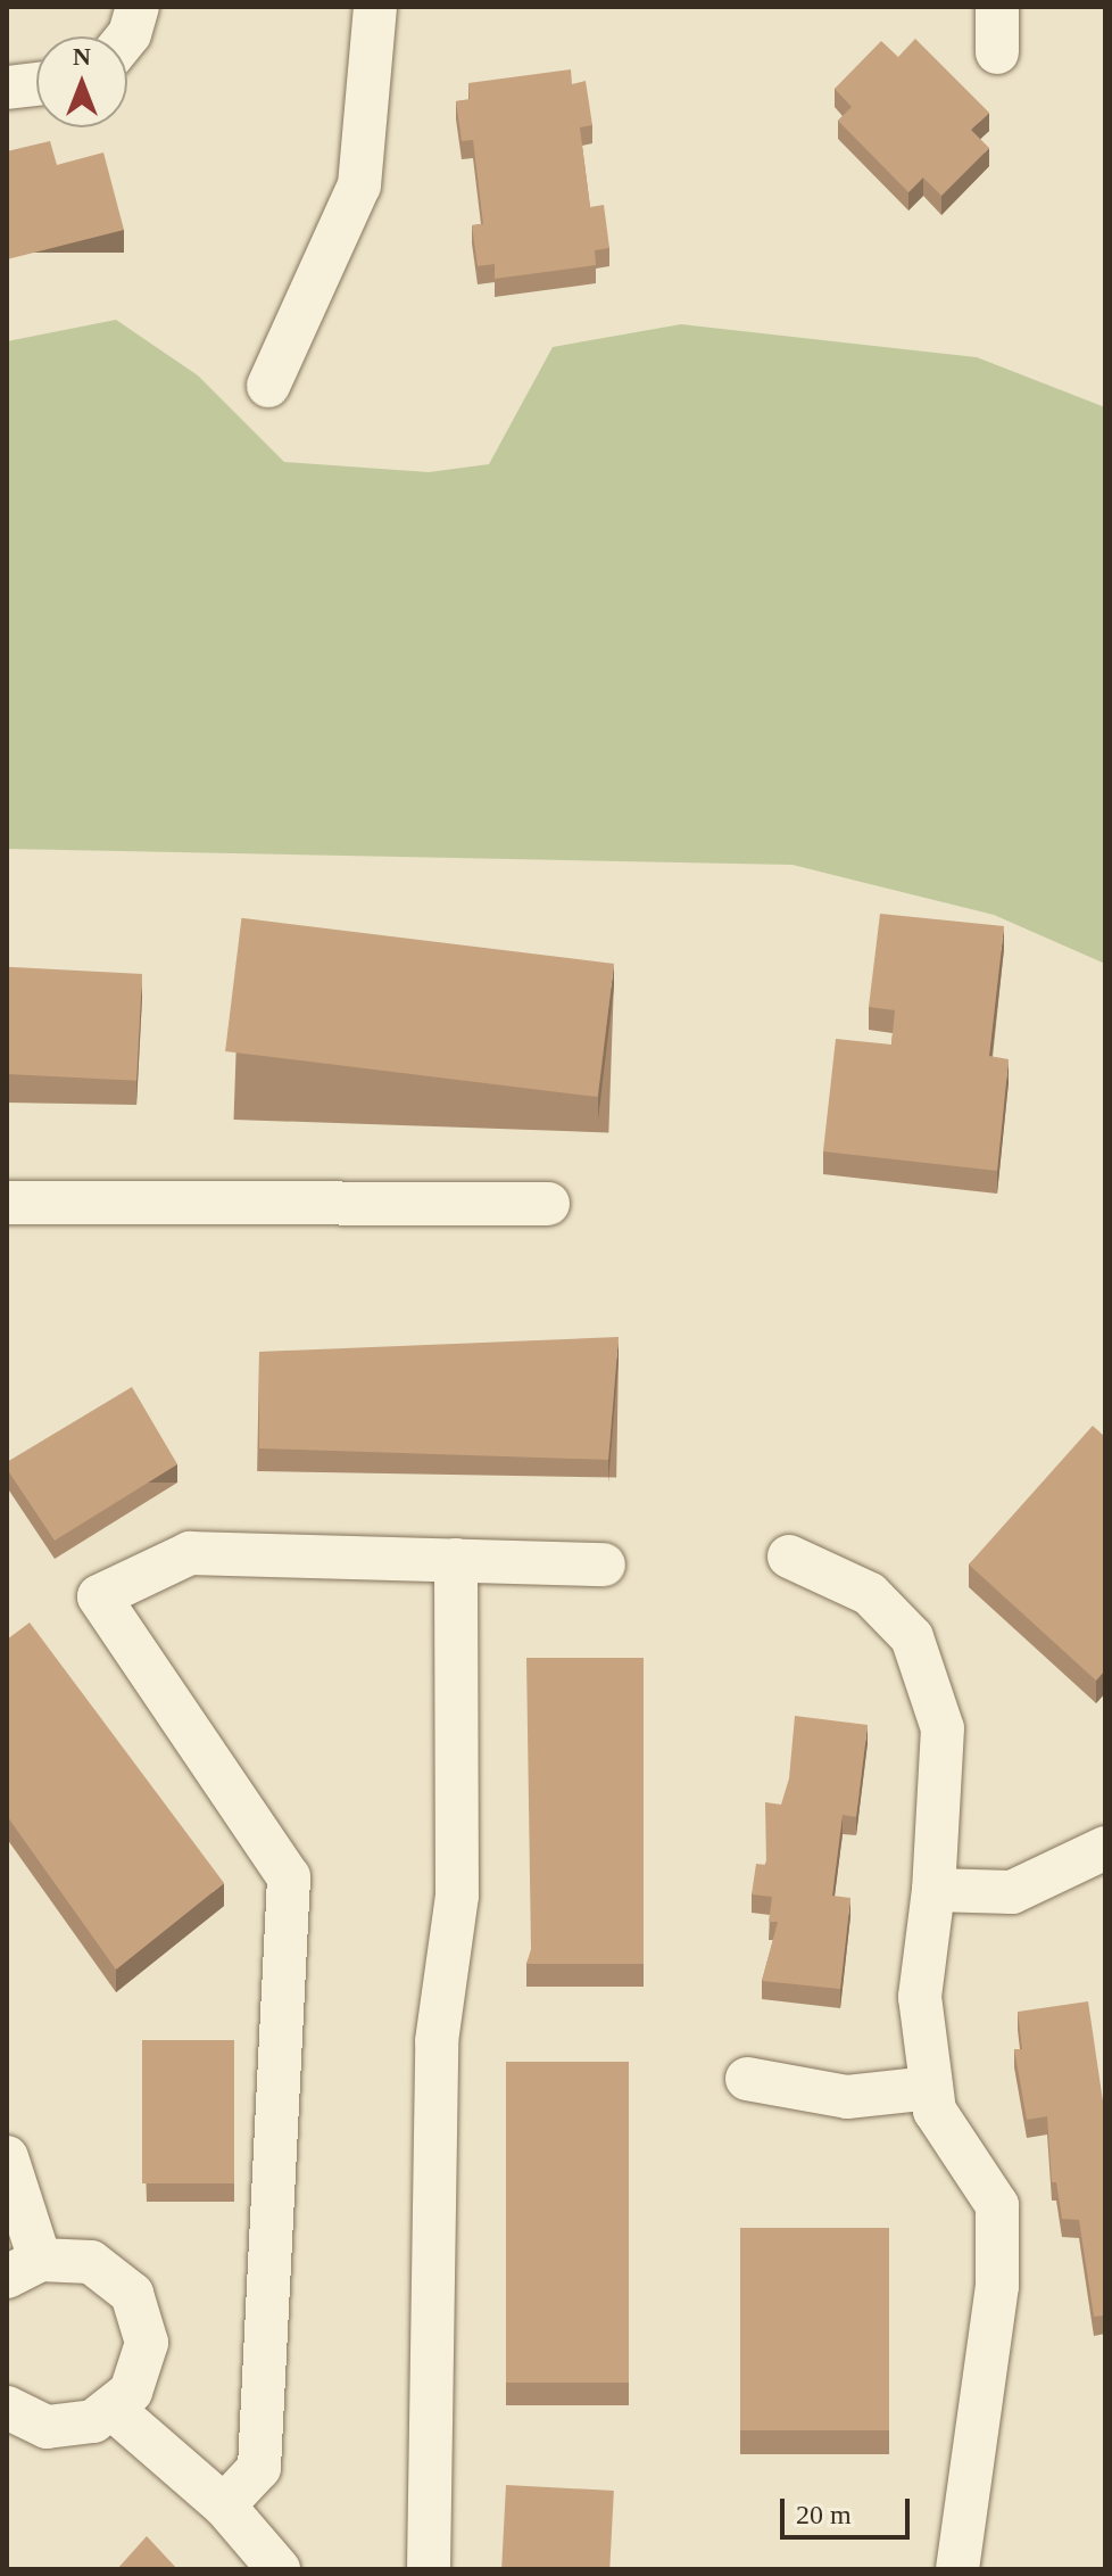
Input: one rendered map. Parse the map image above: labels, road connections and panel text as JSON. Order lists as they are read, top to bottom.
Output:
{
  "scale_bar": "20 m",
  "north": "top"
}
